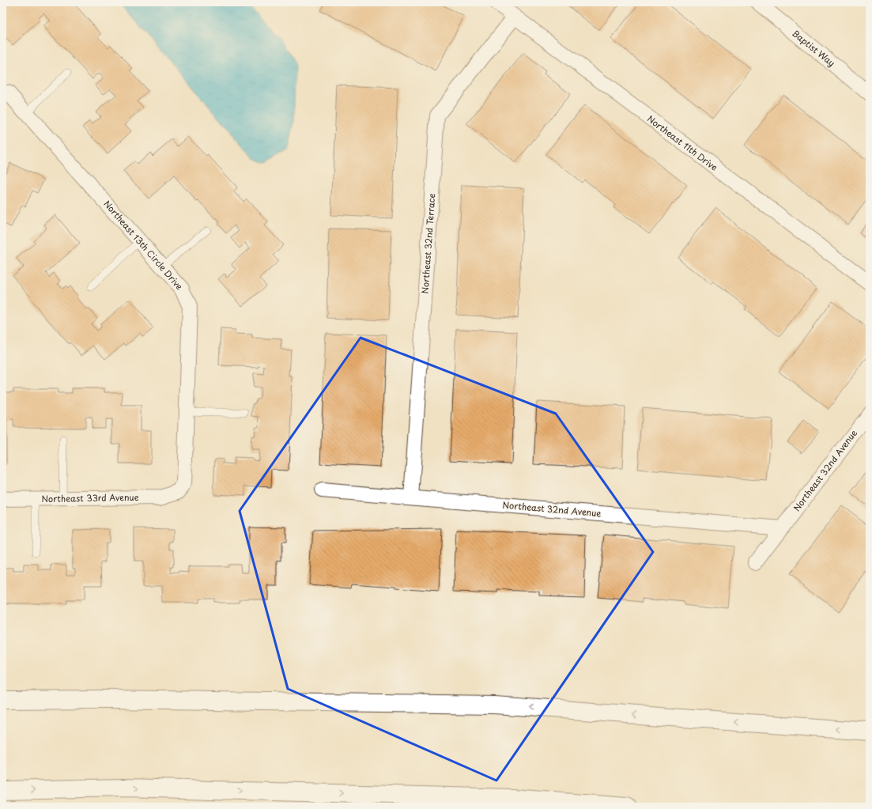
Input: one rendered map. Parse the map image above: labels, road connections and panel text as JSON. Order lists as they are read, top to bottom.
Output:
{
  "streets": {
    "street": [
      "Baptist Way",
      "Northeast 11th Drive",
      "Northeast 32nd Terrace",
      "Northeast 13th Circle Drive",
      "Northeast 32nd Avenue",
      "Northeast 33rd Avenue"
    ]
  },
  "crossings": [
    ["Northeast 11th Drive", "Northeast 32nd Terrace"],
    ["Northeast 32nd Terrace", "Northeast 32nd Avenue"],
    ["Northeast 13th Circle Drive", "Northeast 33rd Avenue"]
  ]
}
